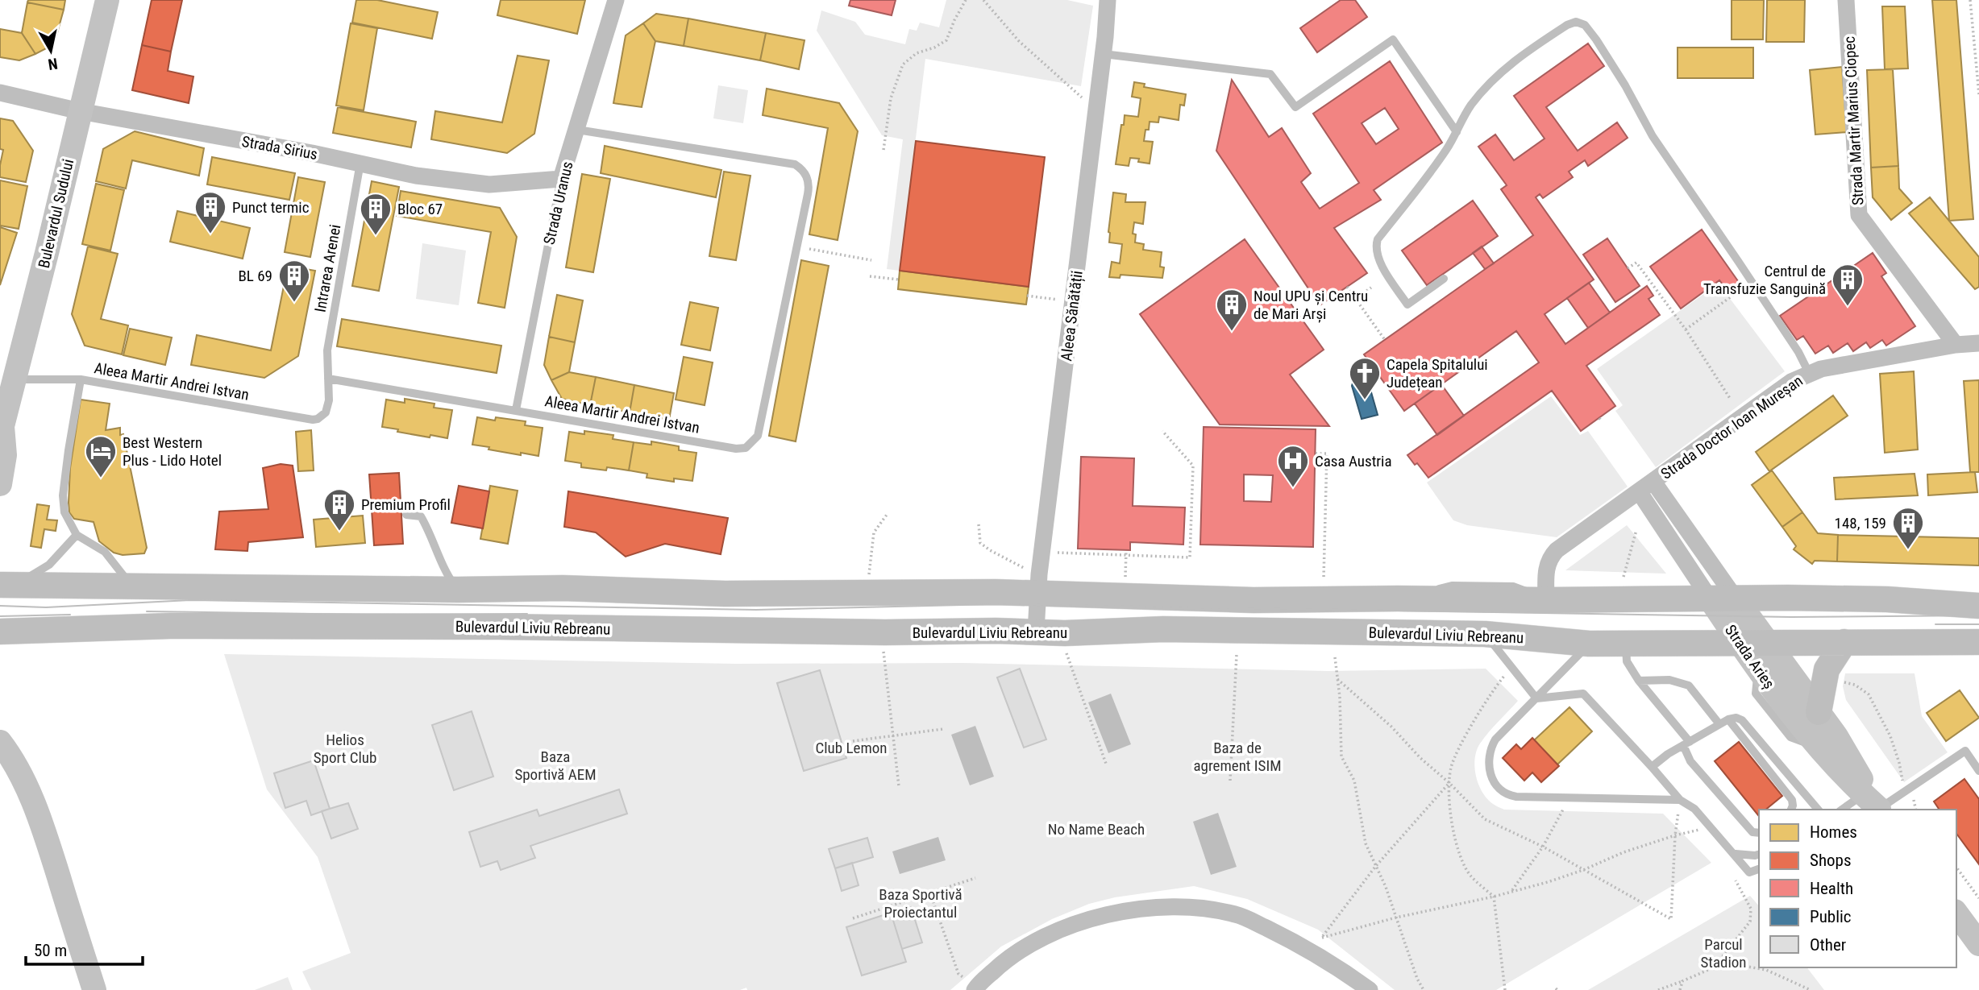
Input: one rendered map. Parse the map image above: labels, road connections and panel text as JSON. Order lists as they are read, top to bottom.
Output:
{
  "streets": {
    "main road": ["Bulevardul Liviu Rebreanu"],
    "street": [
      "Strada Martir Marius Ciopec",
      "Strada Sirius",
      "Strada Uranus",
      "Bulevardul Sudului",
      "Aleea Sănătății",
      "Strada Doctor Ioan Mureșan",
      "Strada Arieș"
    ],
    "lane": ["Intrarea Arenei", "Aleea Martir Andrei Istvan"]
  },
  "crossings": [
    ["Strada Martir Marius Ciopec", "Strada Doctor Ioan Mureșan"],
    ["Strada Sirius", "Strada Uranus"],
    ["Strada Sirius", "Bulevardul Sudului"],
    ["Strada Sirius", "Intrarea Arenei"],
    ["Strada Uranus", "Aleea Martir Andrei Istvan"],
    ["Bulevardul Sudului", "Aleea Martir Andrei Istvan"],
    ["Intrarea Arenei", "Aleea Martir Andrei Istvan"],
    ["Aleea Sănătății", "Bulevardul Liviu Rebreanu"],
    ["Strada Doctor Ioan Mureșan", "Strada Arieș"],
    ["Bulevardul Liviu Rebreanu", "Strada Arieș"]
  ],
  "parks": [
    "Helios Sport Club",
    "Club Lemon",
    "Baza de agrement ISIM",
    "Baza Sportivă AEM",
    "No Name Beach",
    "Baza Sportivă Proiectantul",
    "Parcul Stadion"
  ],
  "places": {
    "building": [
      "Punct termic",
      "Bloc 67",
      "BL 69",
      "Centrul de Transfuzie Sanguină",
      "Noul UPU și Centru de Mari Arși",
      "Premium Profil",
      "148, 159"
    ],
    "church": ["Capela Spitalului Județean"],
    "hotel": ["Best Western Plus - Lido Hotel"],
    "hospital": ["Casa Austria"]
  },
  "legend": [
    "Homes",
    "Shops",
    "Health",
    "Public",
    "Other"
  ],
  "scale_bar": "50 m",
  "north": "bottom"
}
